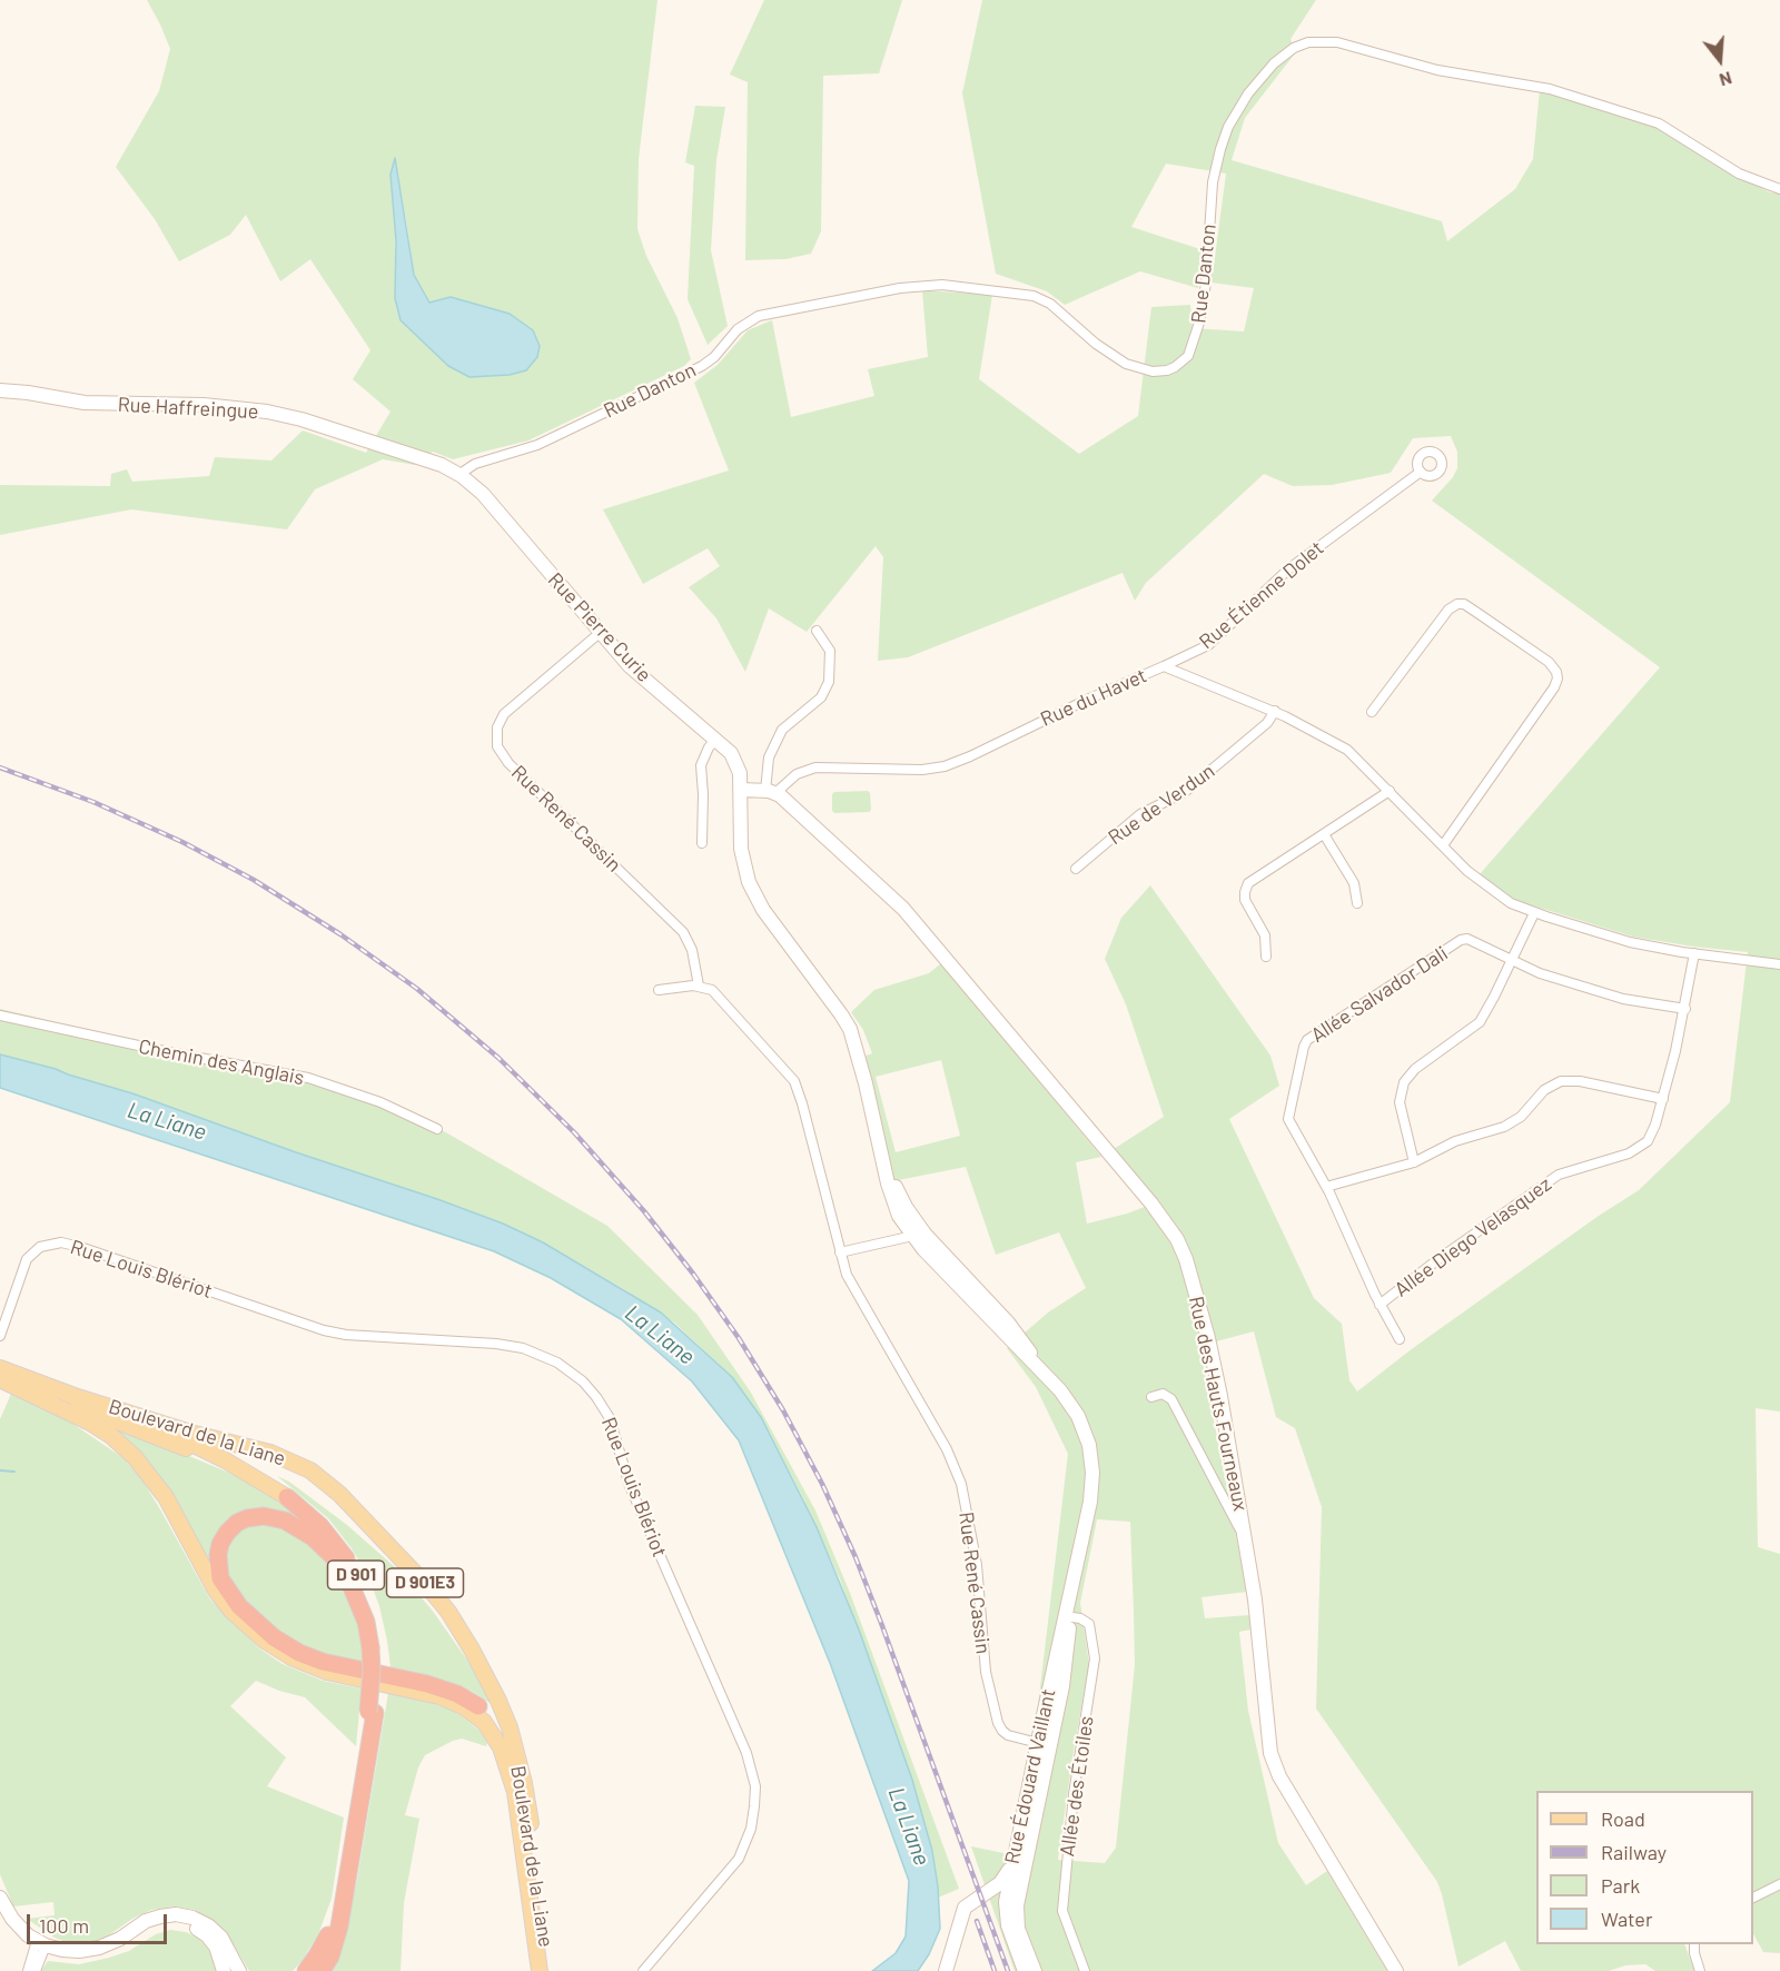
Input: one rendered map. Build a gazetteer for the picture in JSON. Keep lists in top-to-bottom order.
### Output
{
  "streets": {
    "highway": ["D 901", "D 901E3"],
    "main road": ["Boulevard de la Liane"],
    "street": [
      "Rue Danton",
      "Rue Haffreingue",
      "Rue Étienne Dolet",
      "Rue Pierre Curie",
      "Rue du Havet",
      "Rue de Verdun",
      "Rue René Cassin",
      "Allée Salvador Dali",
      "Chemin des Anglais",
      "Allée Diego Velasquez",
      "Rue Louis Blériot",
      "Rue des Hauts Fourneaux",
      "Rue Édouard Vaillant",
      "Allée des Étoiles"
    ]
  },
  "crossings": [
    ["Rue Danton", "Rue Pierre Curie"],
    ["Rue Haffreingue", "Rue Pierre Curie"],
    ["Rue Étienne Dolet", "Rue du Havet"],
    ["Rue Pierre Curie", "Rue René Cassin"],
    ["Rue Pierre Curie", "Rue Édouard Vaillant"],
    ["Rue du Havet", "Rue de Verdun"],
    ["Rue du Havet", "Allée Diego Velasquez"],
    ["Rue du Havet", "Rue des Hauts Fourneaux"],
    ["Rue René Cassin", "Rue Édouard Vaillant"],
    ["Allée Salvador Dali", "Allée Diego Velasquez"],
    ["Boulevard de la Liane", "D 901"],
    ["Boulevard de la Liane", "D 901E3"],
    ["D 901", "D 901E3"],
    ["Rue Édouard Vaillant", "Allée des Étoiles"]
  ],
  "water": ["La Liane"],
  "legend": [
    "Road",
    "Railway",
    "Park",
    "Water"
  ],
  "scale_bar": "100 m",
  "north": "bottom"
}
